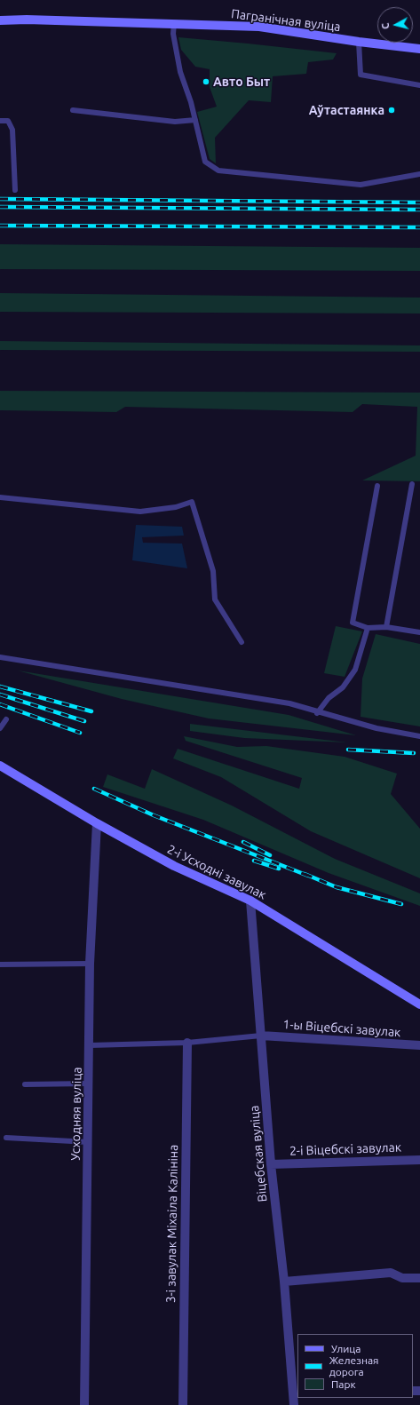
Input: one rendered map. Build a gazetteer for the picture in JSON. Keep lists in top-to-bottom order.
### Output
{
  "streets": {
    "street": [
      "Пагранічная вуліца",
      "2-і Усходні завулак",
      "1-ы Віцебскі завулак",
      "Усходняя вуліца",
      "2-і Віцебскі завулак",
      "Віцебская вуліца",
      "3-і завулак Міхаіла Калініна"
    ]
  },
  "crossings": [
    ["2-і Усходні завулак", "Усходняя вуліца"],
    ["2-і Усходні завулак", "Віцебская вуліца"],
    ["1-ы Віцебскі завулак", "Віцебская вуліца"],
    ["2-і Віцебскі завулак", "Віцебская вуліца"]
  ],
  "places": ["Авто Быт", "Аўтастаянка"],
  "legend": ["Улица", "Железная дорога", "Парк"],
  "north": "left"
}
